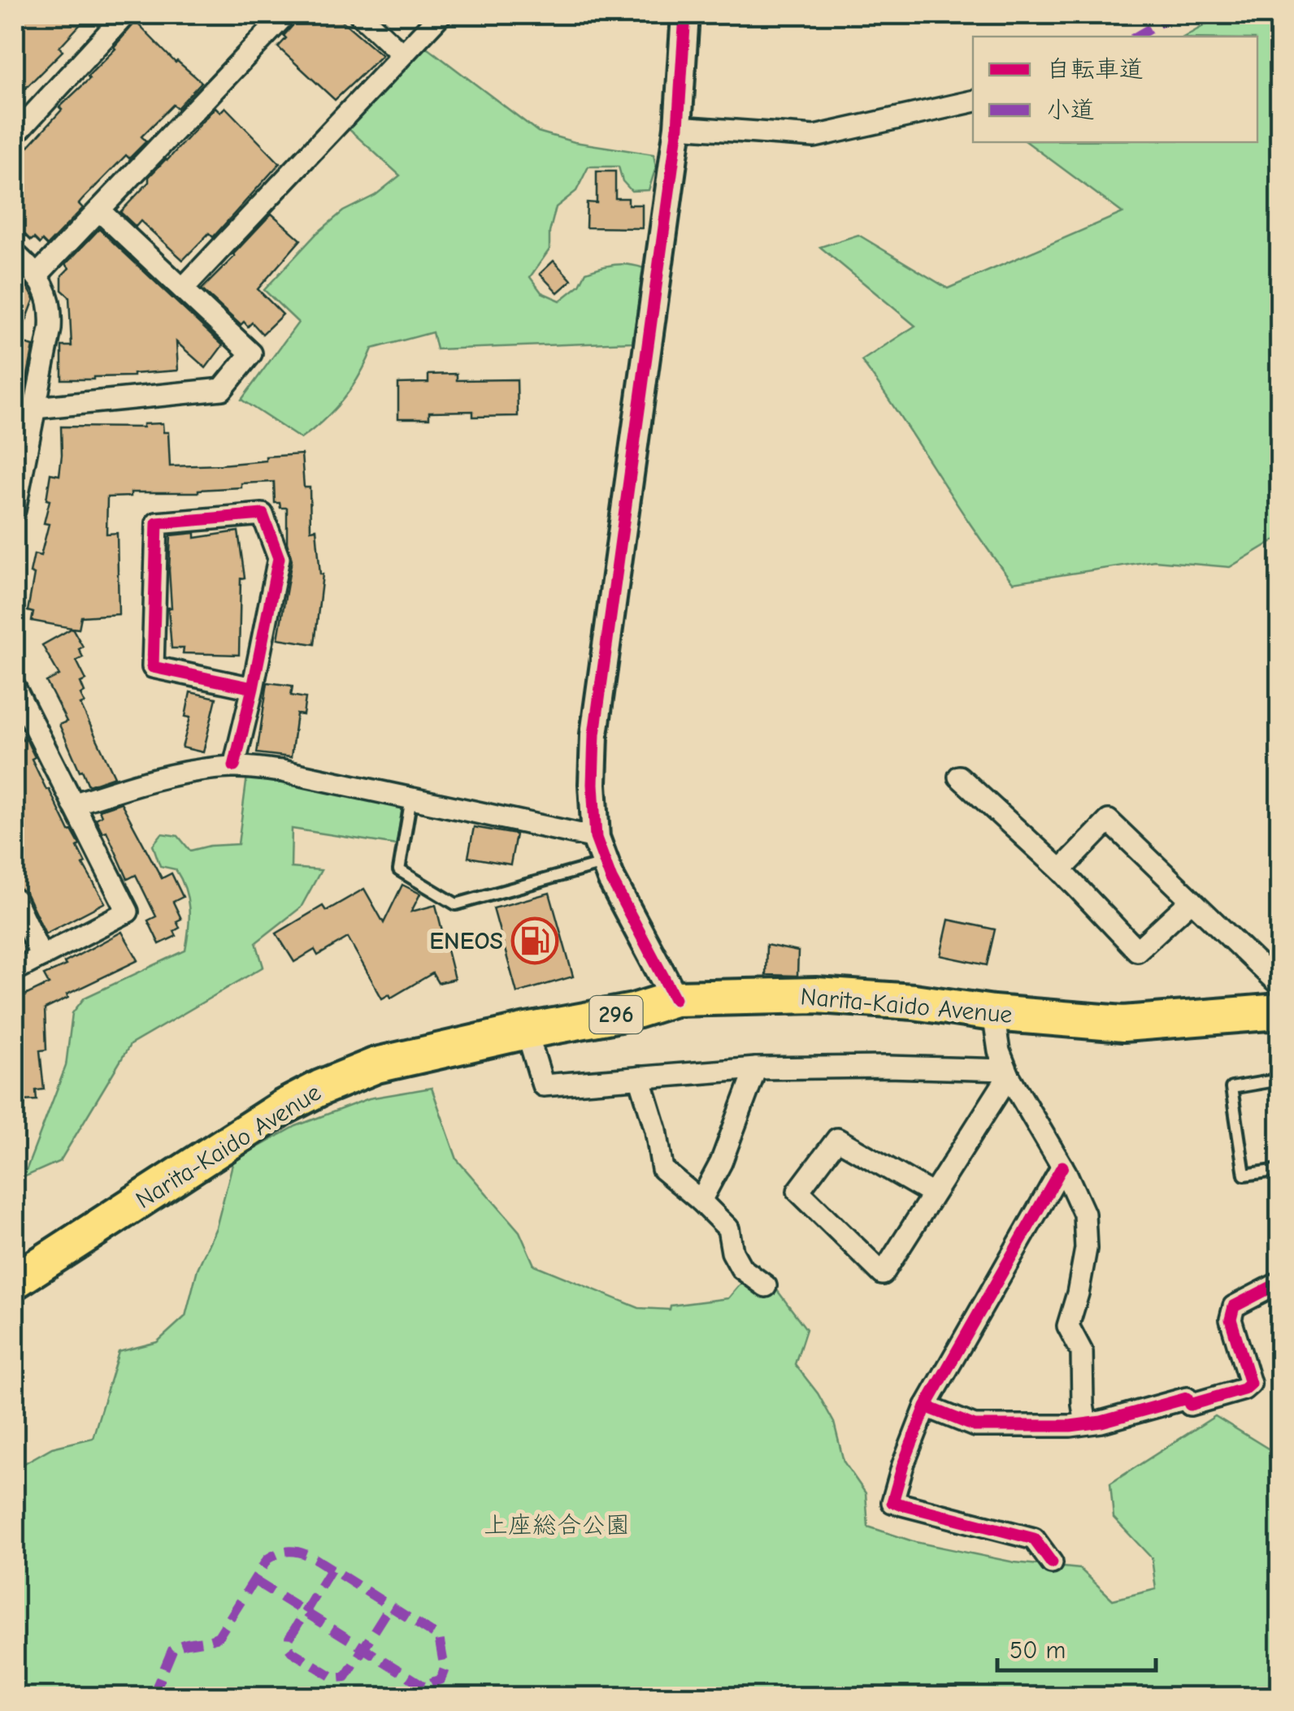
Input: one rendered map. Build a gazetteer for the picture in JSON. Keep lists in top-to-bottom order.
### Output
{
  "streets": {
    "highway": ["Narita-Kaido Avenue", "296"]
  },
  "parks": ["上座総合公園"],
  "places": {
    "fuel station": ["ENEOS"]
  },
  "legend": ["自転車道", "小道"],
  "scale_bar": "50 m"
}
